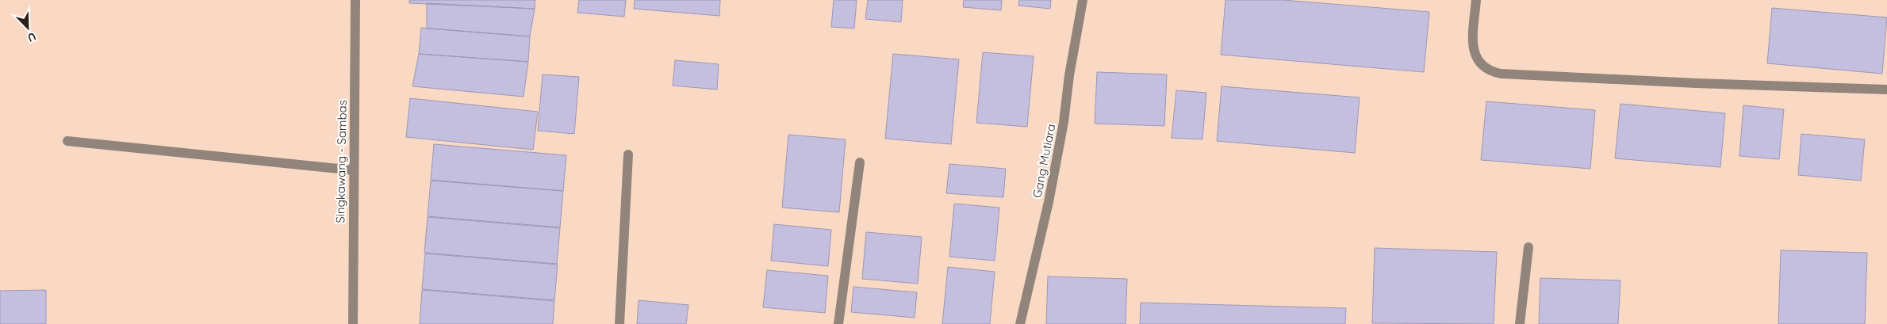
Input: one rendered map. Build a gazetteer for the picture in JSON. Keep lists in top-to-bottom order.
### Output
{
  "streets": {
    "street": ["Gang Mutiara", "Singkawang - Sambas"]
  },
  "north": "bottom right"
}
